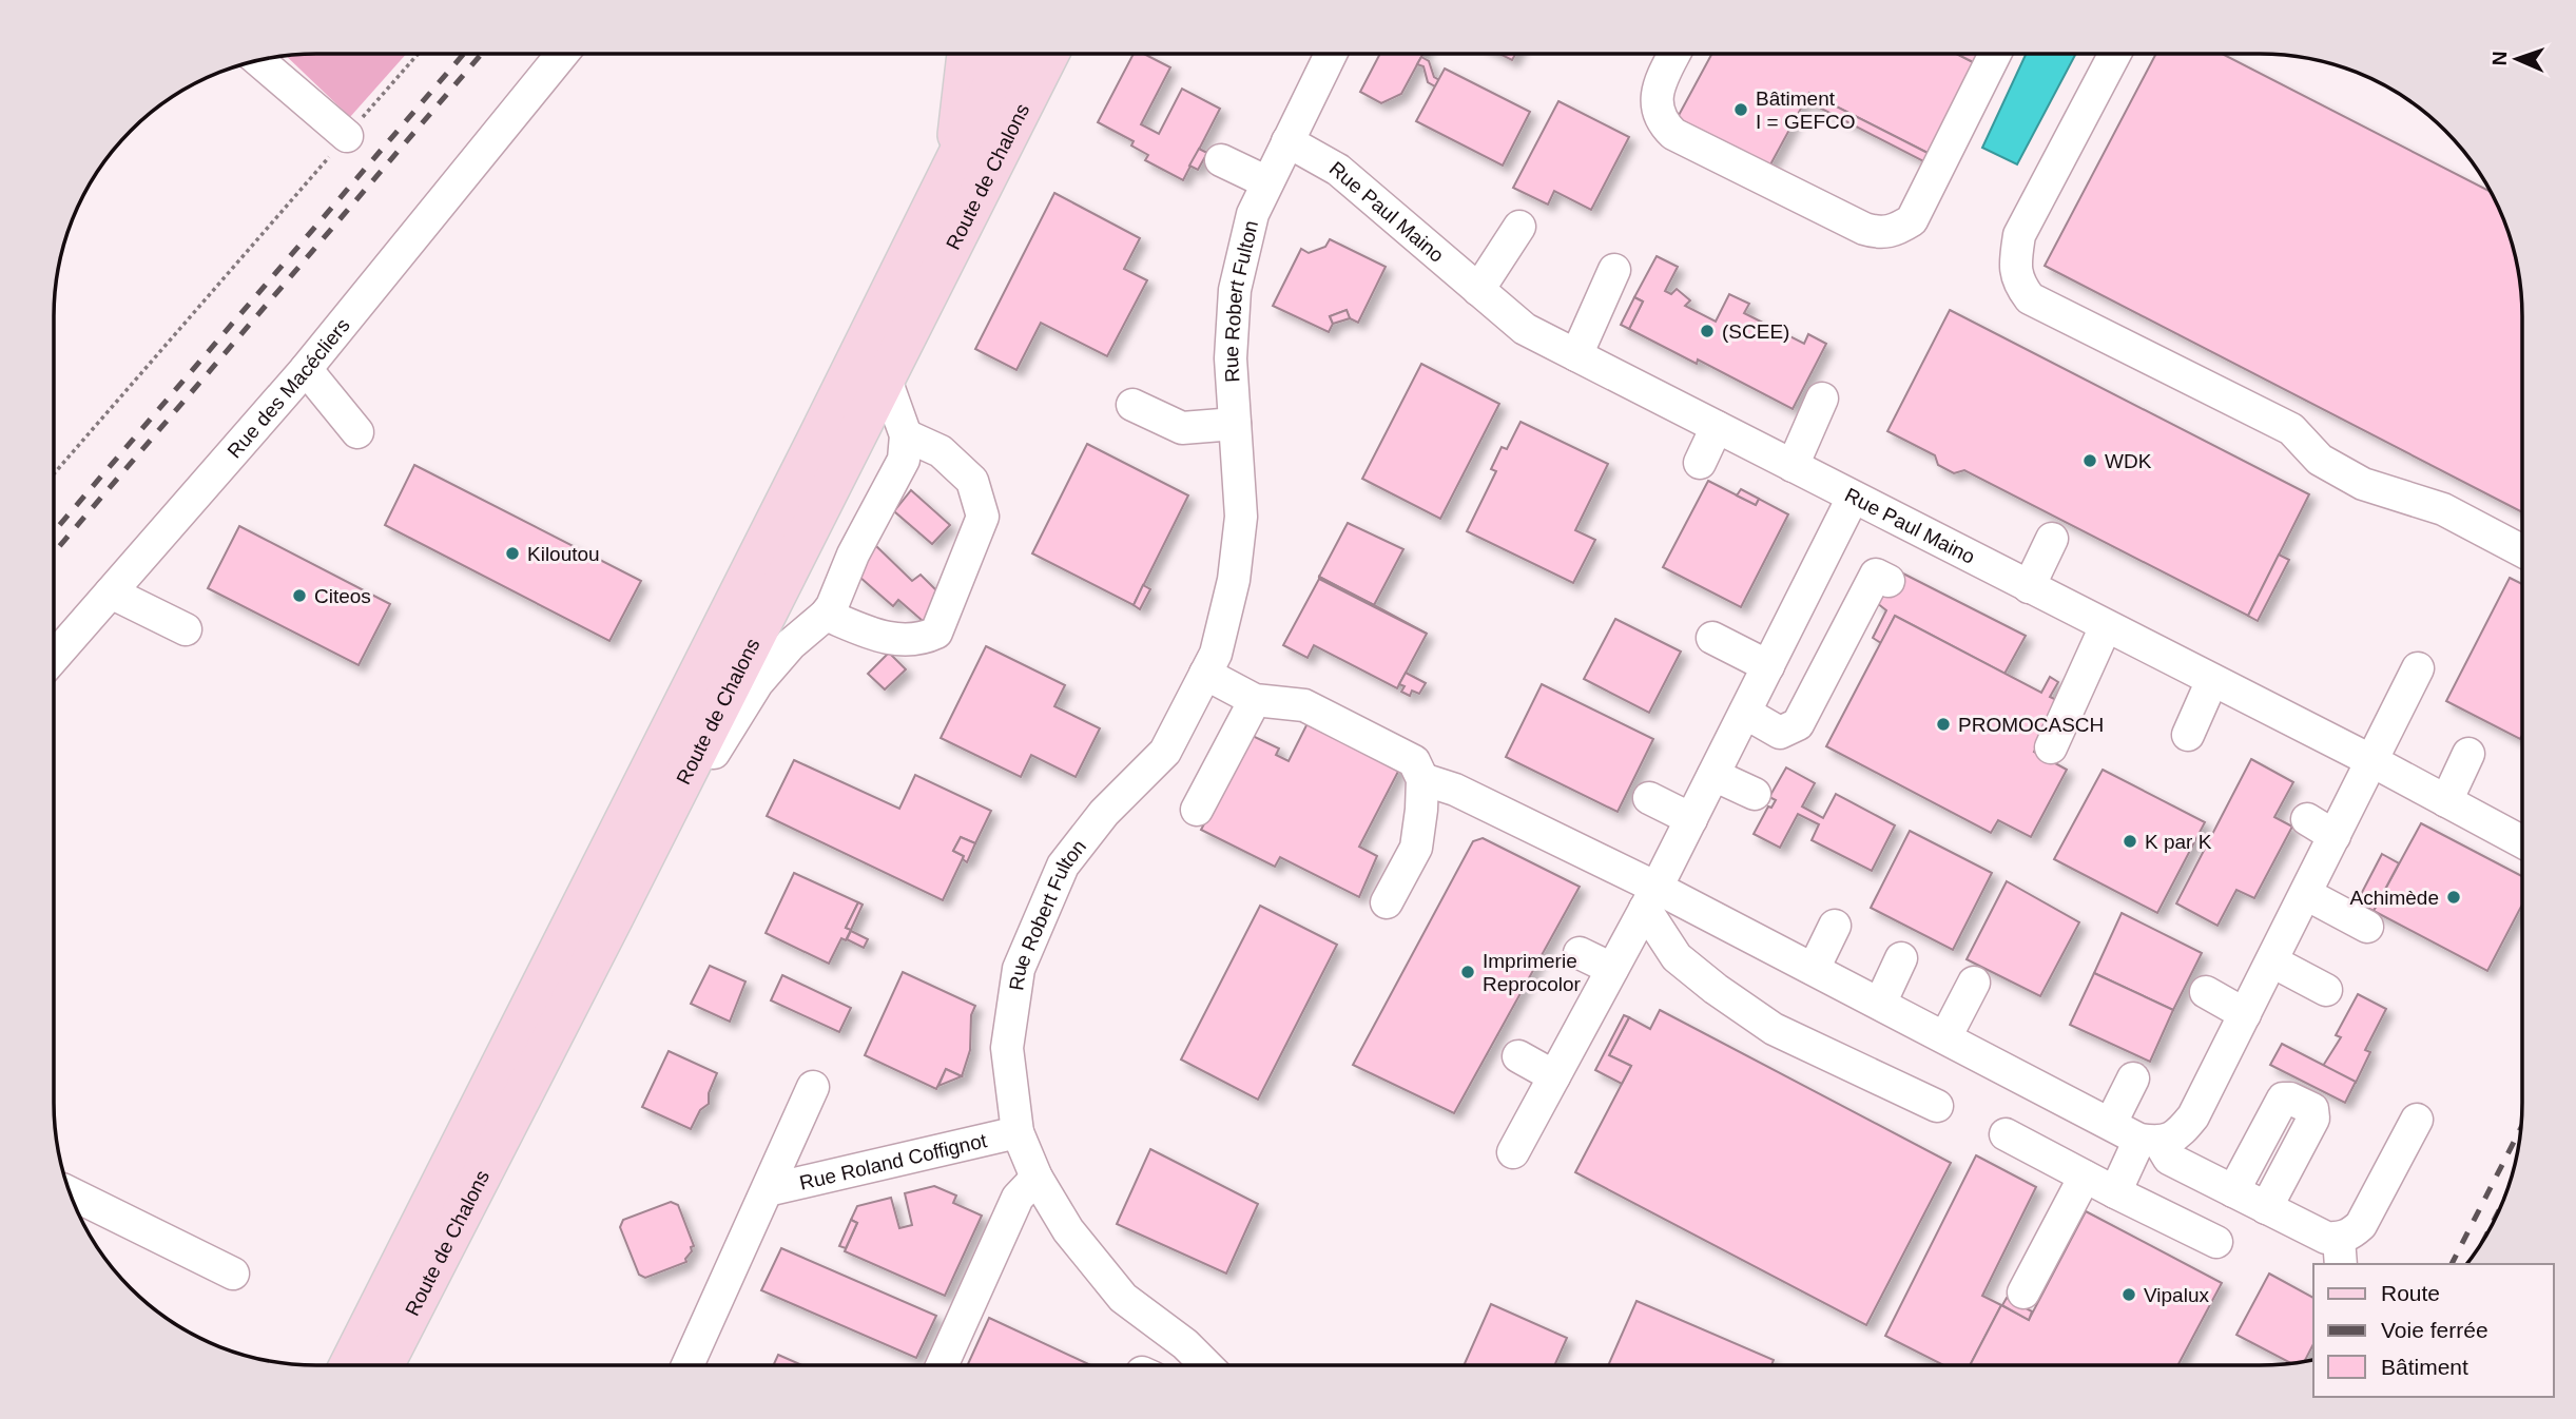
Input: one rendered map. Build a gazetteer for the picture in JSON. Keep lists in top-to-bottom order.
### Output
{
  "streets": {
    "main road": ["Route de Chalons"],
    "street": [
      "Rue Paul Maino",
      "Rue Robert Fulton",
      "Rue des Macécliers",
      "Rue Roland Coffignot"
    ]
  },
  "crossings": [
    ["Rue Paul Maino", "Rue Robert Fulton"],
    ["Rue Robert Fulton", "Rue Roland Coffignot"]
  ],
  "places": [
    "Bâtiment I = GEFCO",
    "(SCEE)",
    "WDK",
    "Kiloutou",
    "Citeos",
    "PROMOCASCH",
    "K par K",
    "Achimède",
    "Imprimerie Reprocolor",
    "Vipalux"
  ],
  "legend": ["Route", "Voie ferrée", "Bâtiment"],
  "north": "left"
}
